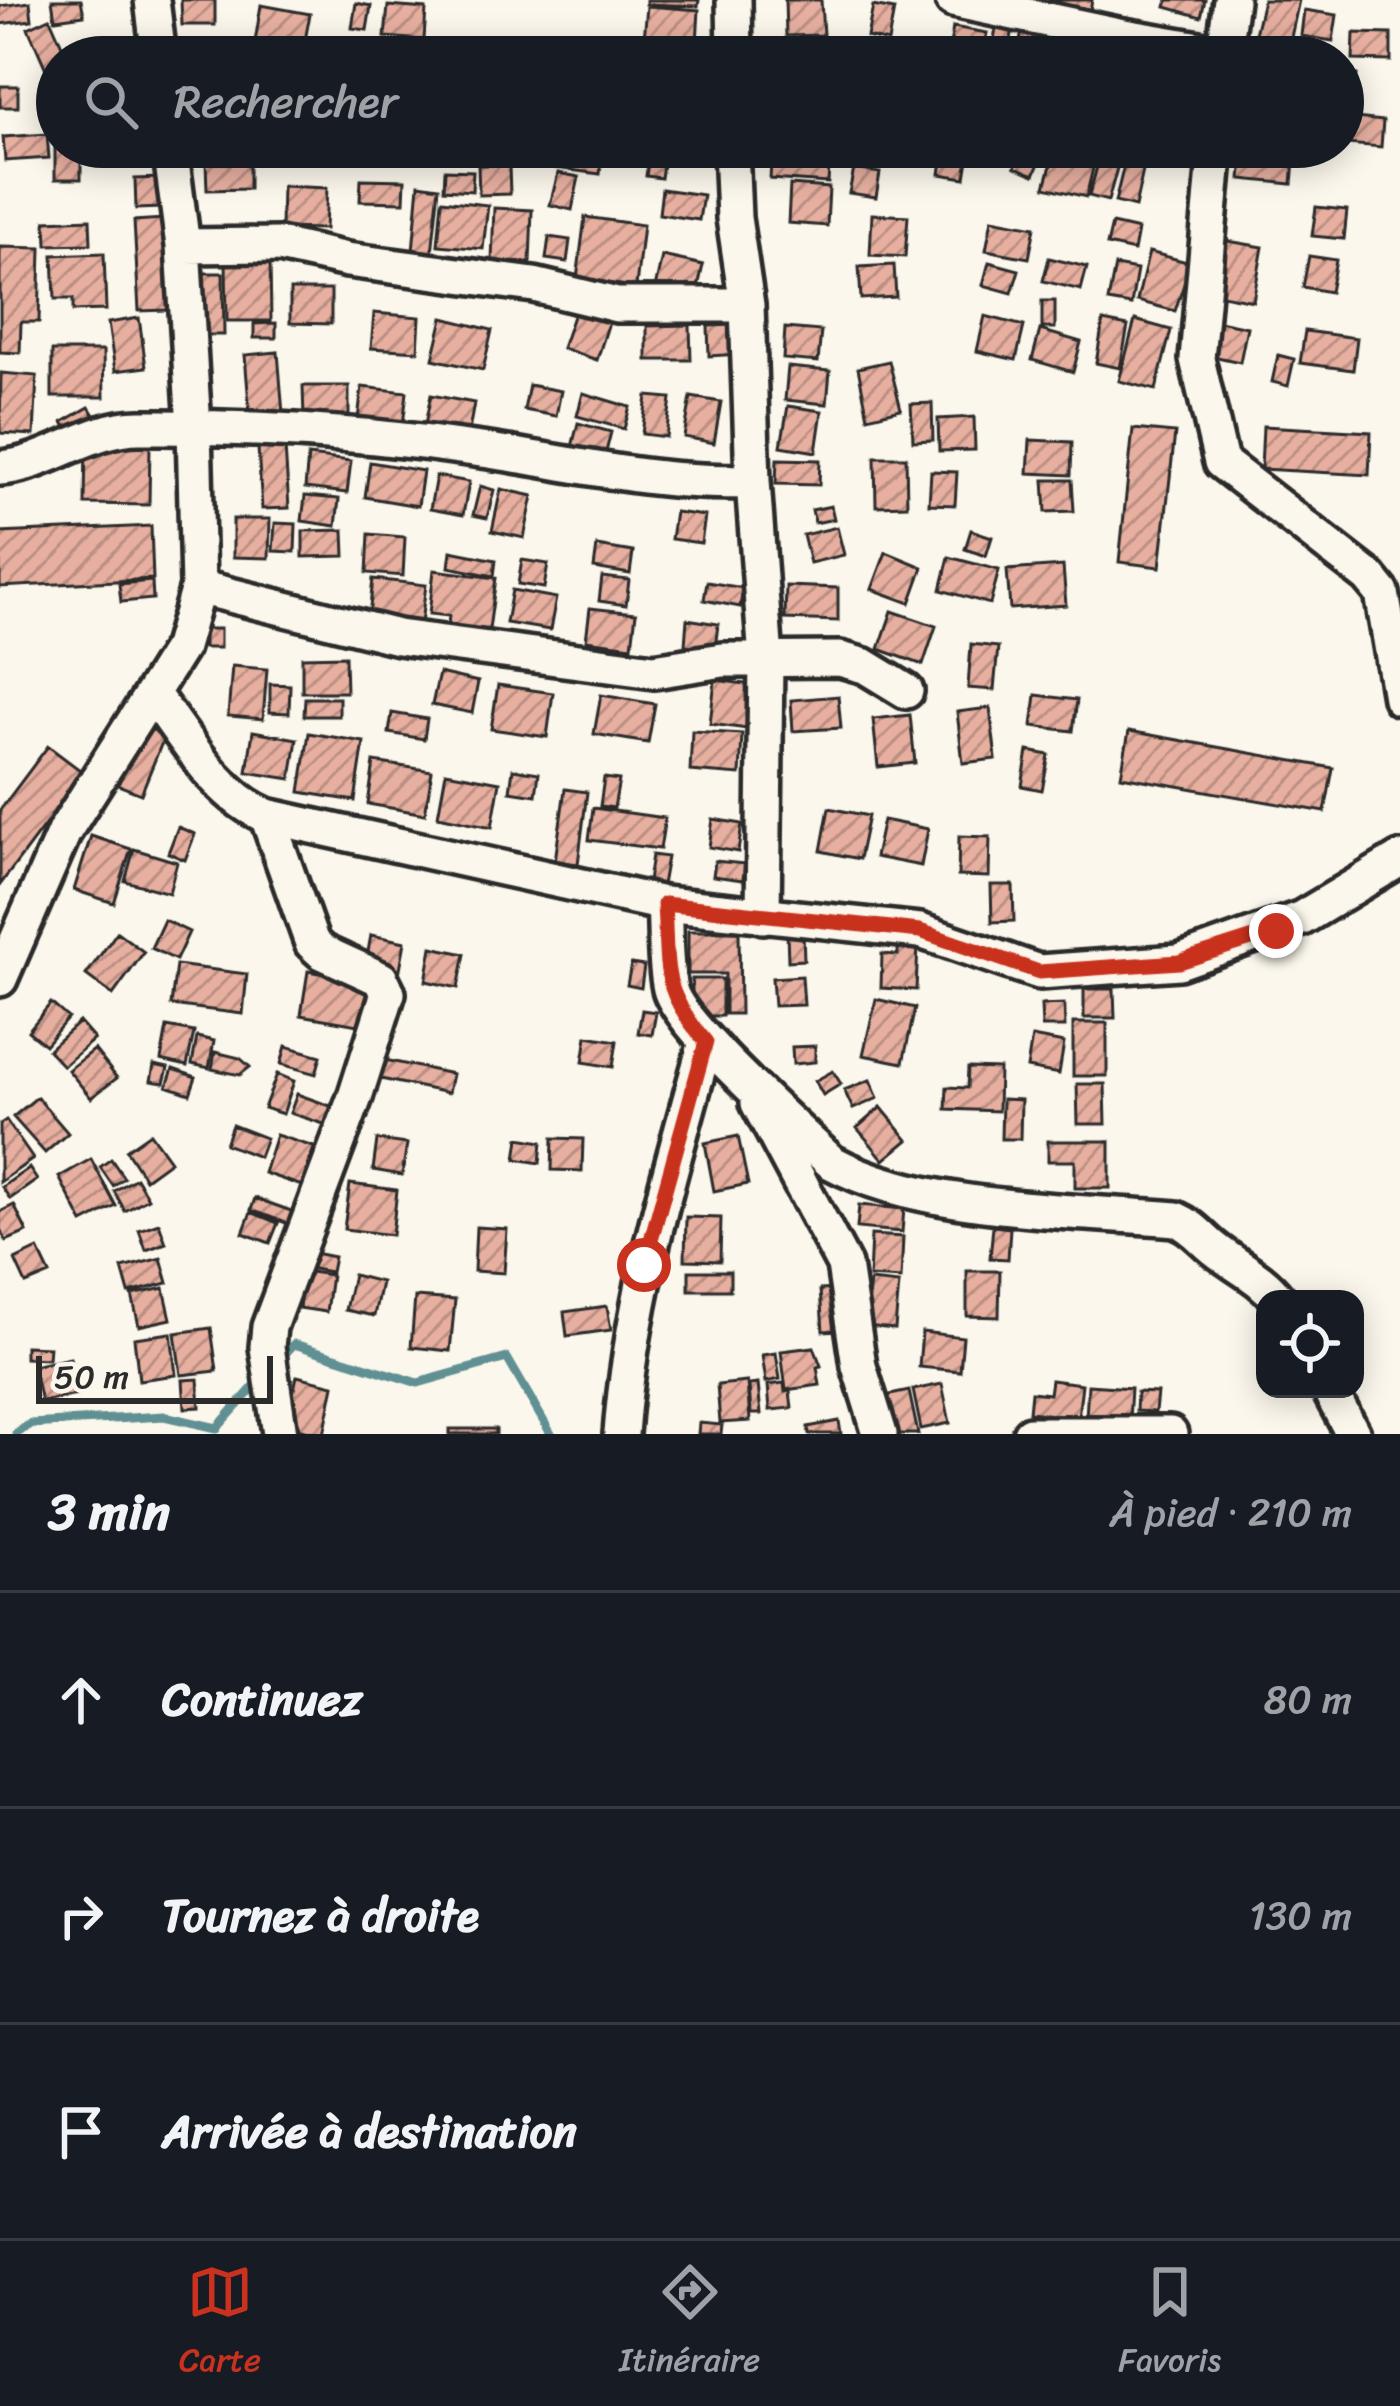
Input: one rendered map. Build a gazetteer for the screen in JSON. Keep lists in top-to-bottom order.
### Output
{
  "scale_bar": "50 m",
  "page": {
    "search": "Rechercher",
    "scale": "50 m",
    "heading": ["3 min", "À pied · 210 m"],
    "list": [
      ["Continuez", "80 m"],
      ["Tournez à droite", "130 m"],
      "Arrivée à destination"
    ],
    "nav": ["Carte", "Itinéraire", "Favoris"]
  }
}
